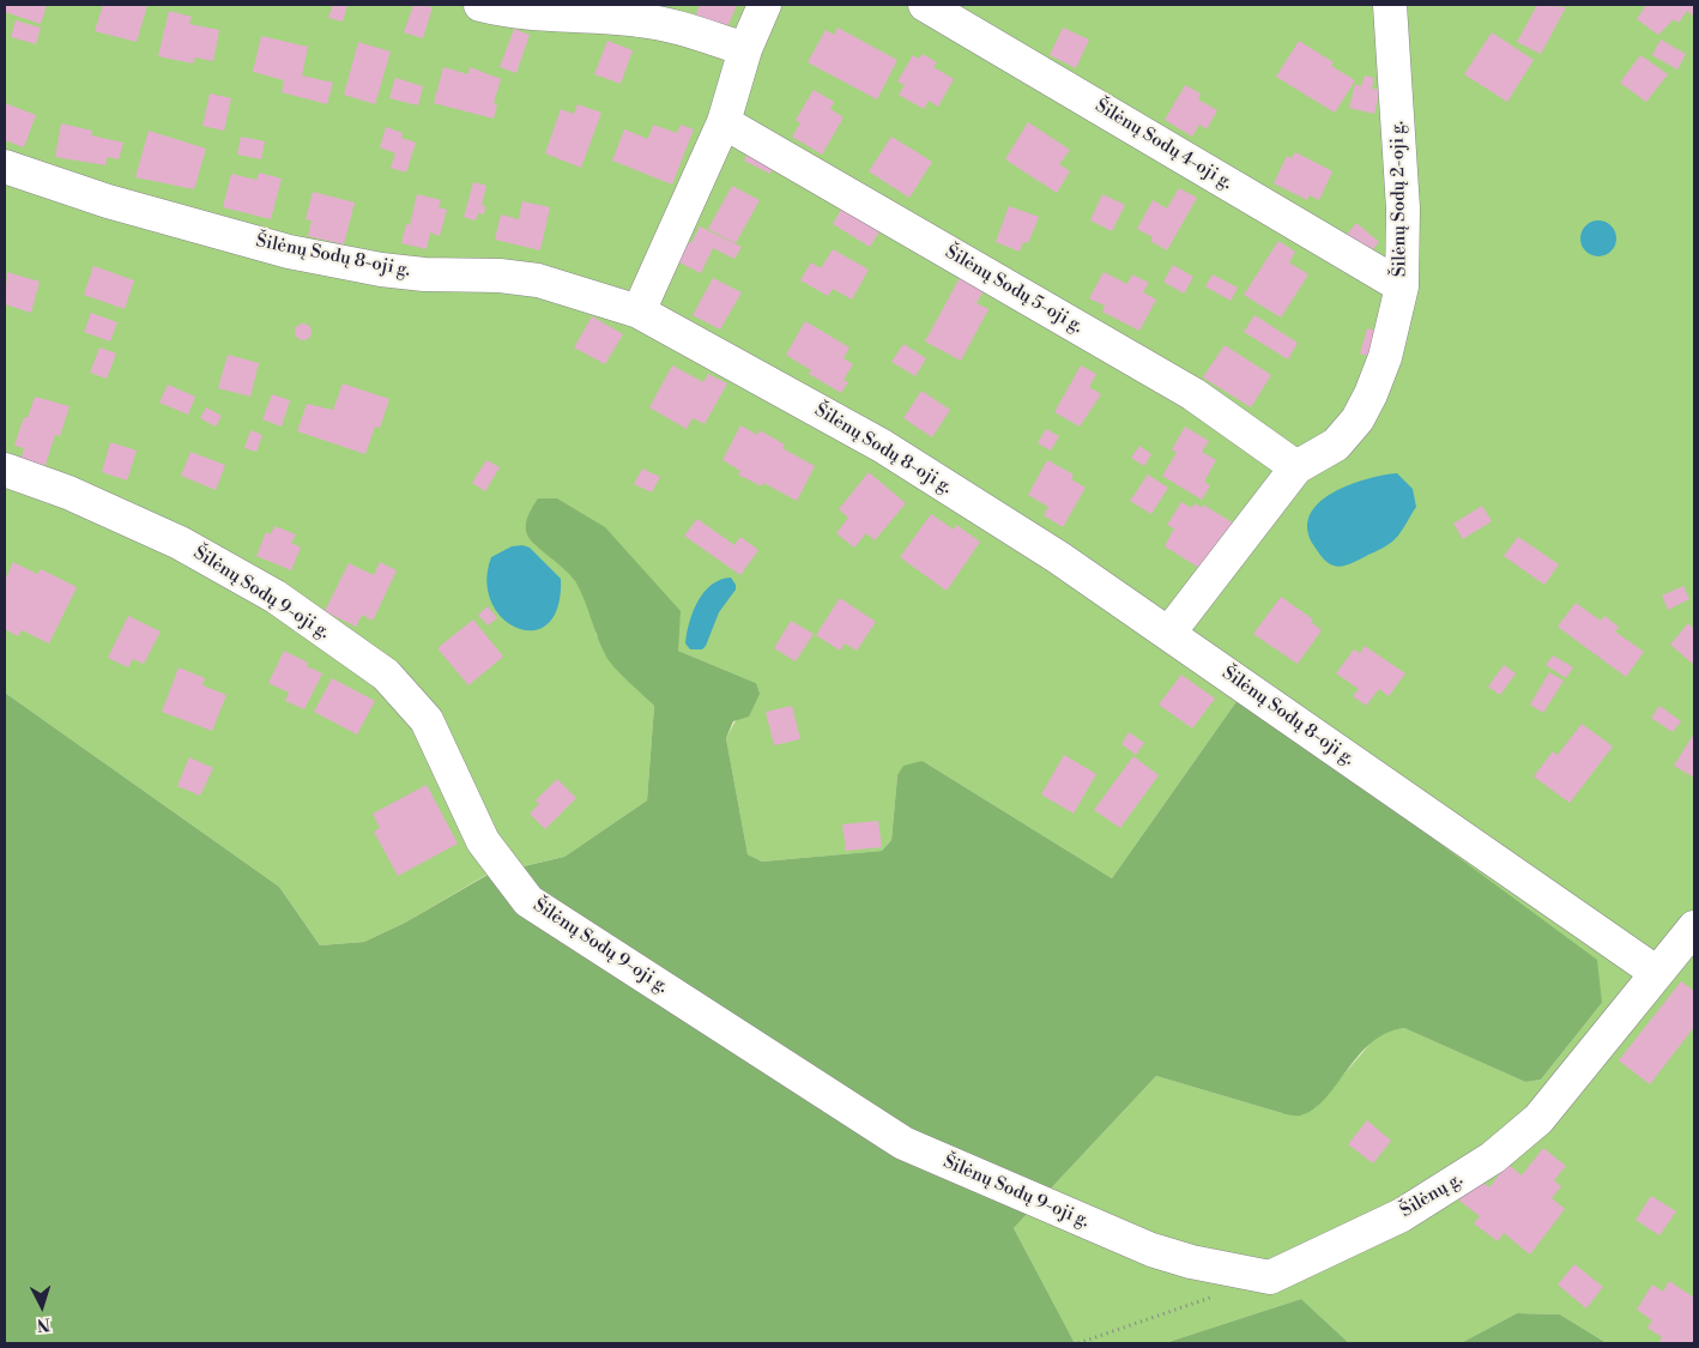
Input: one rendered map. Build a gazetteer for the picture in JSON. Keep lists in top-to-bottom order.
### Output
{
  "streets": {
    "street": [
      "Šilėnų Sodų 4-oji g.",
      "Šilėnų Sodų 2-oji g.",
      "Šilėnų Sodų 8-oji g.",
      "Šilėnų Sodų 5-oji g.",
      "Šilėnų Sodų 9-oji g.",
      "Šilėnų g."
    ]
  },
  "crossings": [
    ["Šilėnų Sodų 4-oji g.", "Šilėnų Sodų 2-oji g."],
    ["Šilėnų Sodų 2-oji g.", "Šilėnų Sodų 8-oji g."],
    ["Šilėnų Sodų 2-oji g.", "Šilėnų Sodų 5-oji g."],
    ["Šilėnų Sodų 8-oji g.", "Šilėnų g."],
    ["Šilėnų Sodų 9-oji g.", "Šilėnų g."]
  ],
  "north": "bottom"
}
